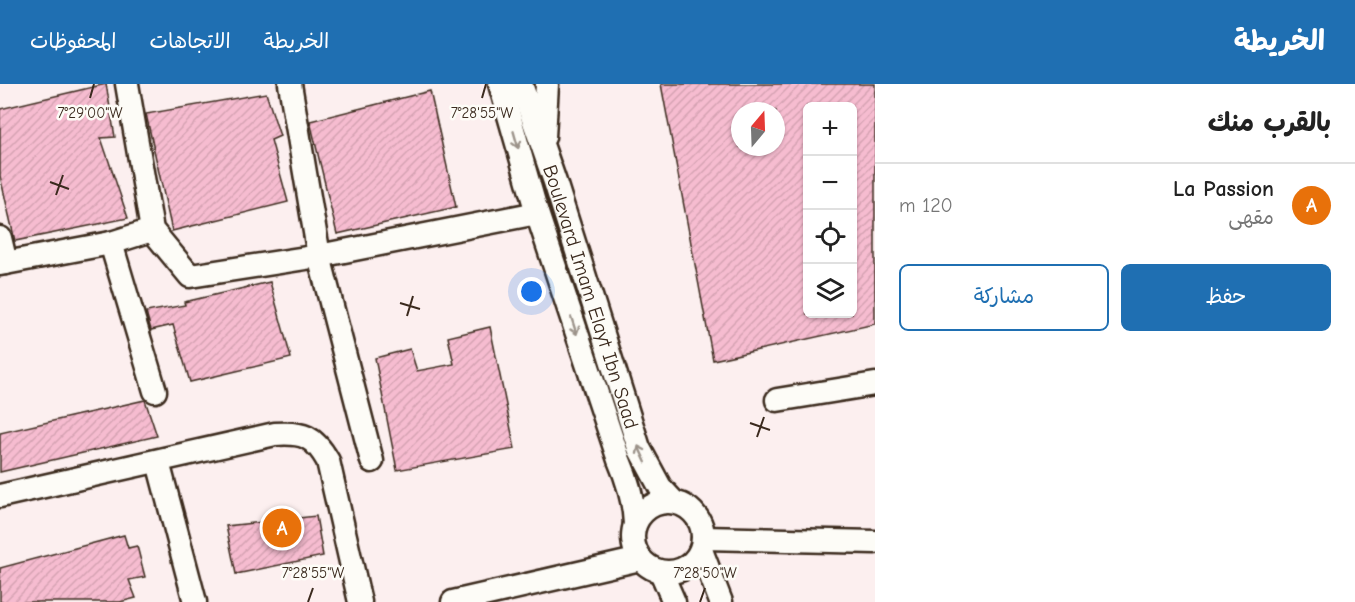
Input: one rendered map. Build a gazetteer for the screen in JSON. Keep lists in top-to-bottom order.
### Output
{
  "streets": {
    "street": ["Boulevard Imam Elayt Ibn Saad"]
  },
  "north": "top",
  "page": {
    "header": "الخريطة",
    "nav": ["الخريطة", "الاتجاهات", "المحفوظات"],
    "heading": "بالقرب منك",
    "map_buttons": ["+", "−"],
    "list": [
      {
        "mark": "A",
        "name": "La Passion",
        "note": "مقهى",
        "value": "120 m"
      }
    ],
    "buttons": ["حفظ", "مشاركة"],
    "pins": "A"
  },
  "coordinates": ["7°28'55\"W", "7°29'00\"W", "7°28'50\"W"]
}
